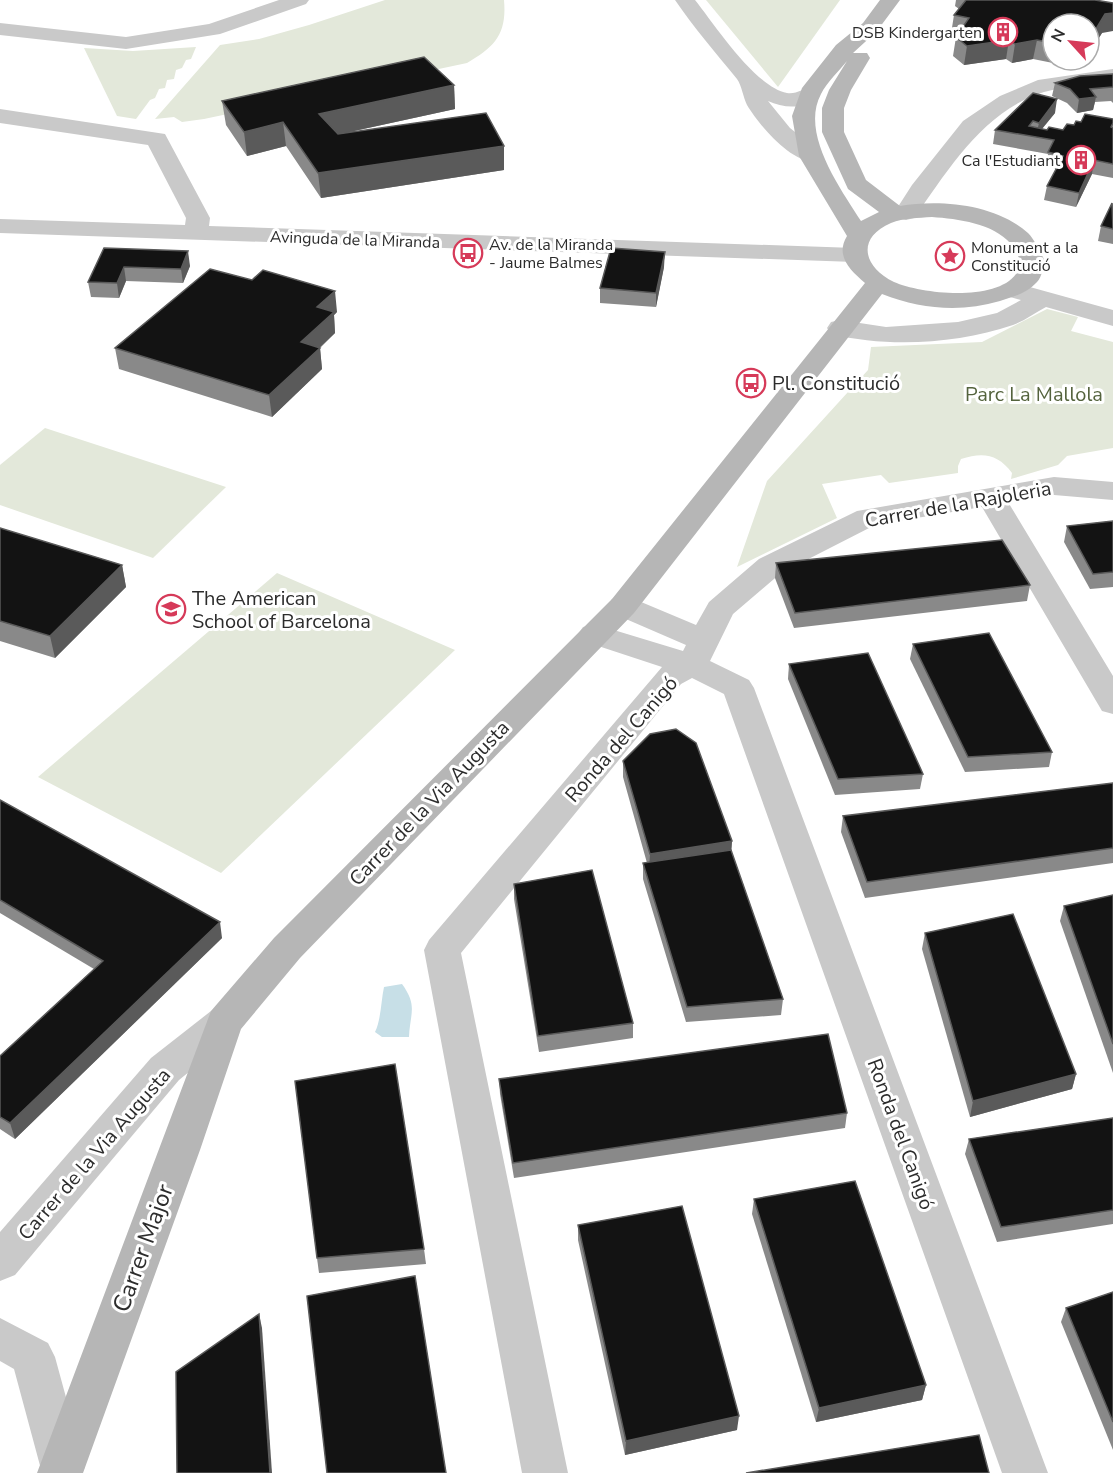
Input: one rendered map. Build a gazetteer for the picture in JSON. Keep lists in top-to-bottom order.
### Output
{
  "streets": {
    "street": [
      "Avinguda de la Miranda",
      "Carrer de la Rajoleria",
      "Ronda del Canigó",
      "Carrer de la Via Augusta",
      "Carrer Major"
    ]
  },
  "crossings": [
    ["Carrer de la Rajoleria", "Ronda del Canigó"],
    ["Carrer de la Via Augusta", "Carrer Major"]
  ],
  "parks": ["Parc La Mallola"],
  "places": {
    "building": ["DSB Kindergarten", "Ca l'Estudiant"],
    "bus stop": ["Av. de la Miranda - Jaume Balmes", "Pl. Constitució"],
    "place": ["Monument a la Constitució"],
    "school or university": ["The American School of Barcelona"]
  },
  "north": "top left"
}
